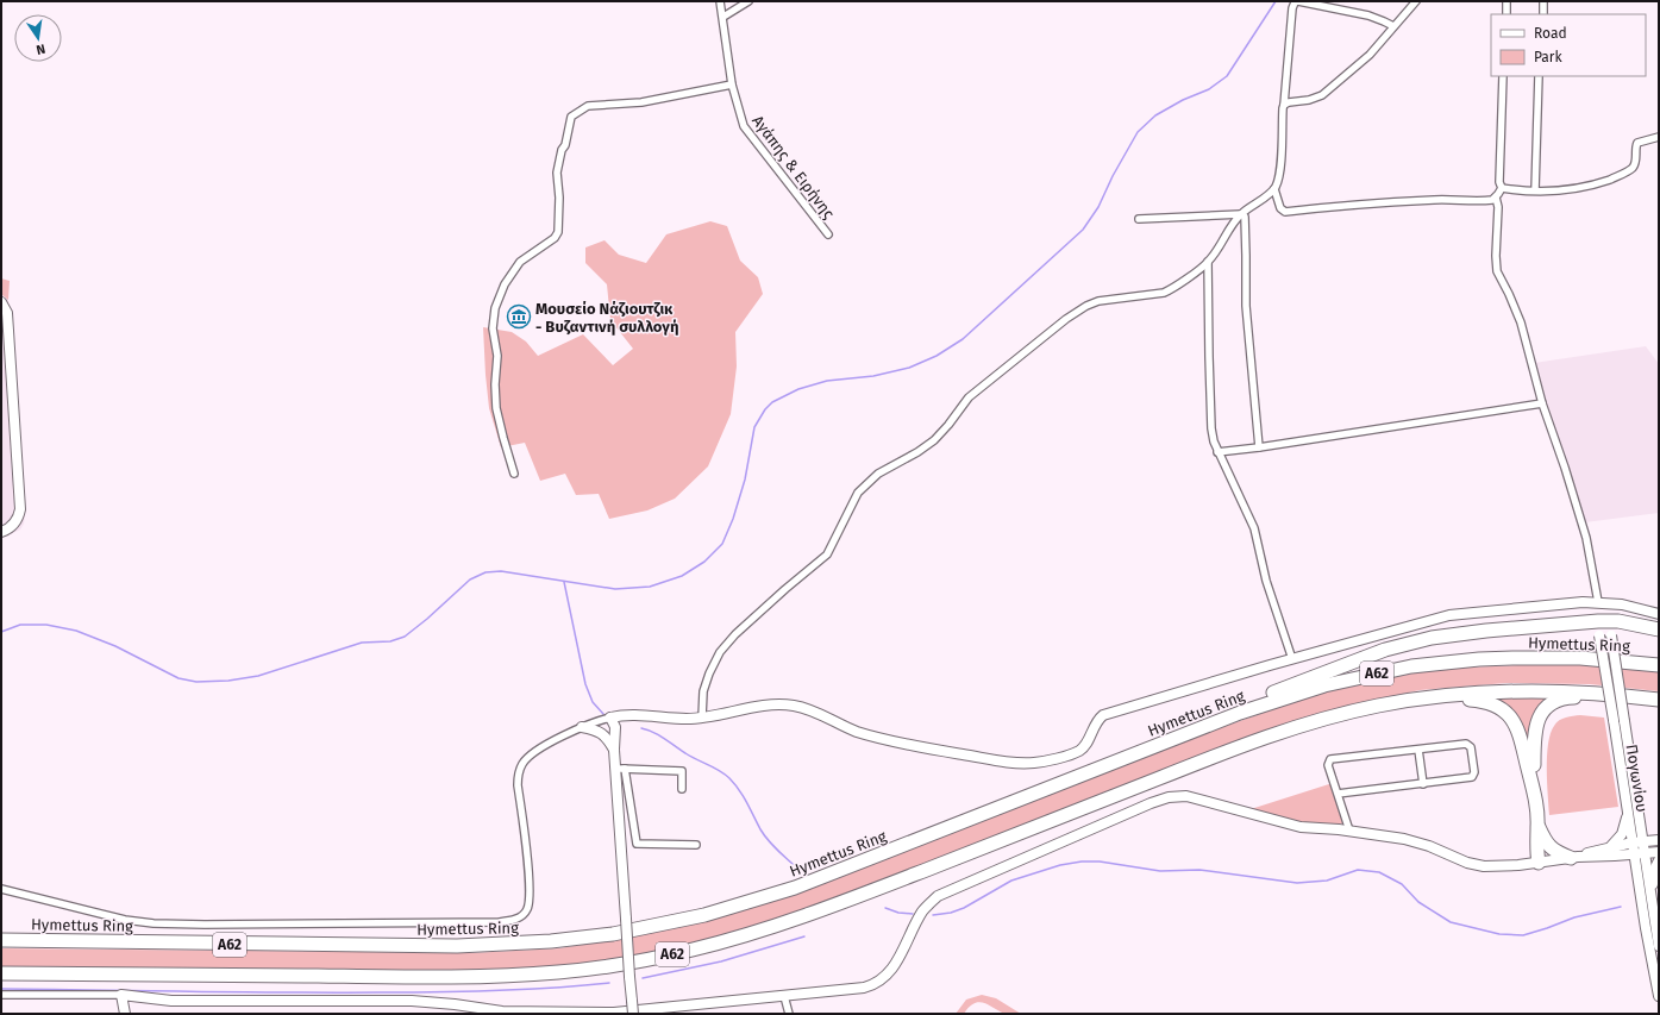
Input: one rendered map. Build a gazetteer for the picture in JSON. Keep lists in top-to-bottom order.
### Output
{
  "streets": {
    "highway": ["Hymettus Ring", "Α62"],
    "street": ["Αγάπης & Ειρήνης", "Πογωνίου"]
  },
  "places": {
    "museum": ["Μουσείο Νάζιουτζικ - Βυζαντινή συλλογή"]
  },
  "legend": ["Road", "Park"],
  "north": "bottom"
}
